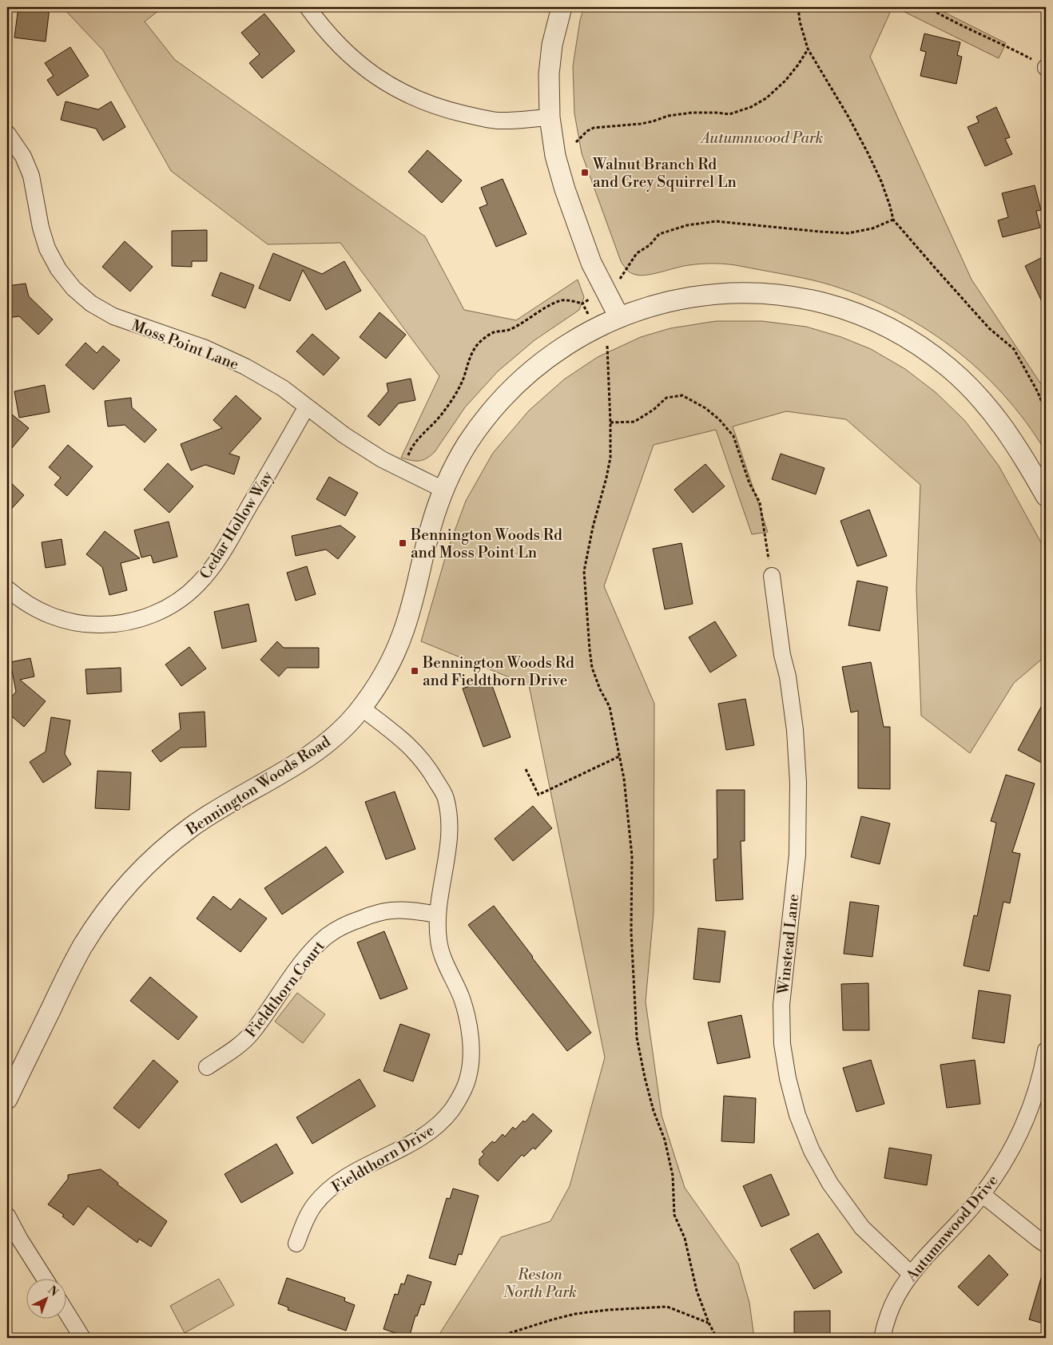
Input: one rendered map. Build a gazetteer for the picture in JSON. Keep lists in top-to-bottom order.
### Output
{
  "streets": {
    "street": [
      "Moss Point Lane",
      "Cedar Hollow Way",
      "Bennington Woods Road",
      "Winstead Lane",
      "Fieldthorn Court",
      "Fieldthorn Drive",
      "Autumnwood Drive"
    ]
  },
  "crossings": [
    ["Moss Point Lane", "Cedar Hollow Way"],
    ["Moss Point Lane", "Bennington Woods Road"],
    ["Bennington Woods Road", "Fieldthorn Drive"],
    ["Winstead Lane", "Autumnwood Drive"],
    ["Fieldthorn Court", "Fieldthorn Drive"]
  ],
  "parks": ["Autumnwood Park", "Reston North Park"],
  "places": {
    "transit": ["Walnut Branch Rd and Grey Squirrel Ln", "Bennington Woods Rd and Moss Point Ln", "Bennington Woods Rd and Fieldthorn Drive"]
  },
  "north": "top right"
}
